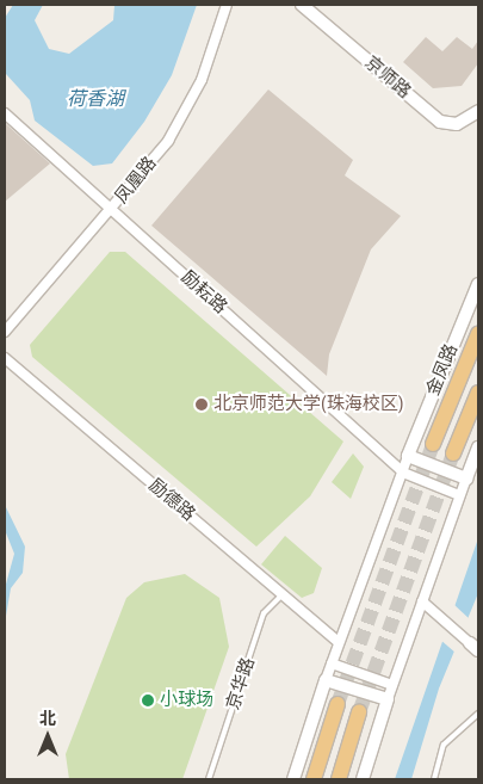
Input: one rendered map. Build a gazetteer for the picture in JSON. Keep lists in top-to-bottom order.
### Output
{
  "streets": {
    "highway": ["金凤路"],
    "street": [
      "京师路",
      "凤凰路",
      "励耘路",
      "励德路"
    ],
    "lane": ["京华路"]
  },
  "crossings": [
    ["凤凰路", "励耘路"],
    ["励德路", "京华路"]
  ],
  "water": ["荷香湖"],
  "places": ["北京师范大学(珠海校区)", "小球场"],
  "north": "top"
}
